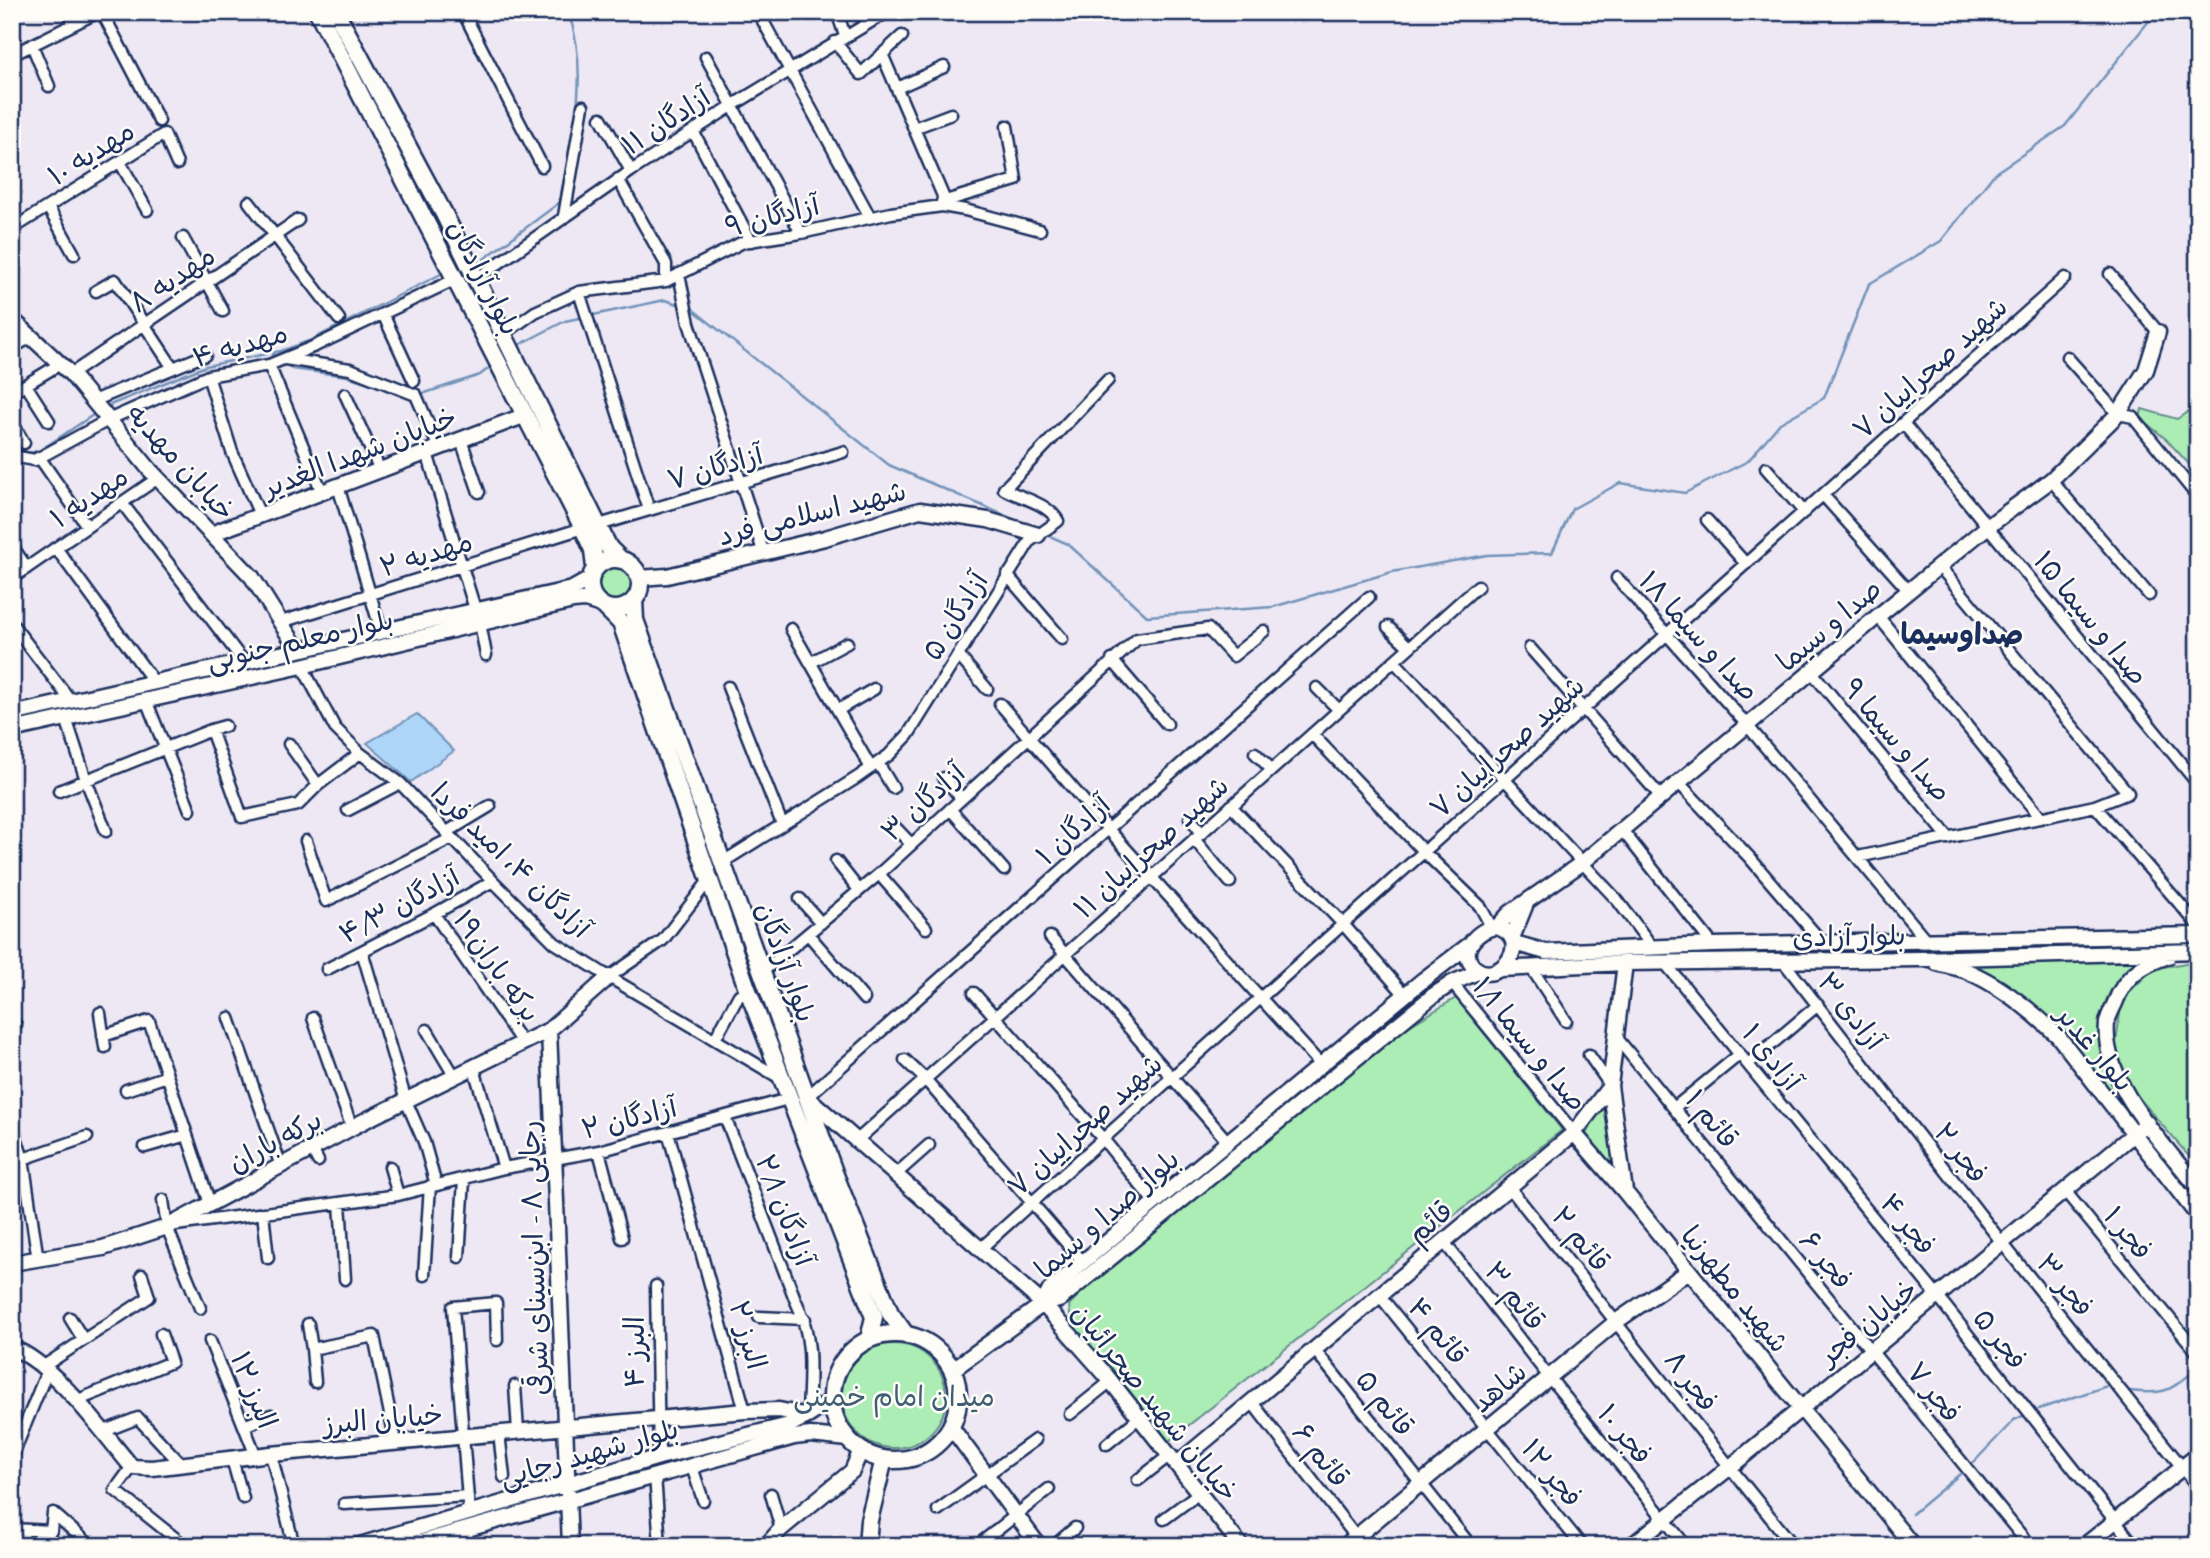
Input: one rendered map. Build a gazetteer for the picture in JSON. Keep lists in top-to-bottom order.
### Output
{
  "streets": {
    "main road": ["بلوار آزادگان"],
    "street": [
      "آزادگان ۱۱",
      "مهدیه ۱۰",
      "آزادگان ۹",
      "مهدیه ۸",
      "مهدیه ۴",
      "شهید صحراییان ۷",
      "خیابان شهدا الغدیر",
      "خیابان مهدیه",
      "آزادگان ۷",
      "مهدیه ۱",
      "شهید اسلامی فرد",
      "مهدیه ۲",
      "آزادگان ۵",
      "صدا و سیما ۱۵",
      "صدا و سیما",
      "صدا و سیما ۱۸",
      "بلوار معلم جنوبی",
      "صدا و سیما ۹",
      "آزادگان ۳",
      "آزادگان ۱",
      "شهید صحراییان ۱۱",
      "آزادگان ۴، امید فردا",
      "آزادگان ۴/۳",
      "بلوار آزادی",
      "برکه باران۱۹",
      "آزادی ۳",
      "صدا و سیما ۱/۱",
      "بلوار غدیر",
      "آزادی ۱",
      "آزادگان ۲",
      "قائم ۱",
      "برکه باران",
      "فجر ۲",
      "آزادگان ۲/۱",
      "بلوار صدا و سیما",
      "قائم",
      "فجر ۴",
      "فجر ۱",
      "قائم ۲",
      "رجایی ۸ - ابن‌سینای شرقی",
      "فجر ۶",
      "فجر ۳",
      "شهید مطهرنیا",
      "قائم ۳",
      "خیابان فجر",
      "قائم ۴",
      "البرز ۲",
      "فجر ۵",
      "البرز ۴",
      "فجر ۸",
      "شاهد",
      "البرز ۱۲",
      "فجر ۷",
      "خیابان شهید صحرائیان",
      "قائم ۵",
      "خیابان البرز",
      "فجر ۱۰",
      "بلوار شهید رجایی",
      "قائم ۶",
      "فجر ۱۲"
    ]
  },
  "crossings": [
    ["آزادگان ۱۱", "بلوار آزادگان"],
    ["آزادگان ۹", "بلوار آزادگان"],
    ["بلوار آزادگان", "مهدیه ۴"],
    ["بلوار آزادگان", "خیابان شهدا الغدیر"],
    ["بلوار آزادگان", "آزادگان ۷"],
    ["بلوار آزادگان", "شهید اسلامی فرد"],
    ["بلوار آزادگان", "مهدیه ۲"],
    ["بلوار آزادگان", "آزادگان ۵"],
    ["بلوار آزادگان", "بلوار معلم جنوبی"],
    ["بلوار آزادگان", "آزادگان ۳"],
    ["بلوار آزادگان", "آزادگان ۱"],
    ["بلوار آزادگان", "آزادگان ۴، امید فردا"],
    ["بلوار آزادگان", "آزادگان ۲"],
    ["بلوار آزادگان", "خیابان شهید صحرائیان"],
    ["بلوار آزادگان", "بلوار شهید رجایی"],
    ["مهدیه ۸", "خیابان مهدیه"],
    ["مهدیه ۴", "خیابان مهدیه"],
    ["شهید صحراییان ۷", "صدا و سیما ۱۵"],
    ["شهید صحراییان ۷", "صدا و سیما ۱۸"],
    ["شهید صحراییان ۷", "خیابان شهید صحرائیان"],
    ["خیابان شهدا الغدیر", "خیابان مهدیه"],
    ["خیابان مهدیه", "مهدیه ۱"],
    ["خیابان مهدیه", "مهدیه ۲"],
    ["خیابان مهدیه", "بلوار معلم جنوبی"],
    ["آزادگان ۷", "مهدیه ۲"],
    ["شهید اسلامی فرد", "آزادگان ۵"],
    ["شهید اسلامی فرد", "بلوار معلم جنوبی"],
    ["صدا و سیما ۱۵", "صدا و سیما"],
    ["صدا و سیما", "صدا و سیما ۱۸"],
    ["صدا و سیما", "صدا و سیما ۹"],
    ["صدا و سیما", "بلوار آزادی"],
    ["صدا و سیما", "بلوار صدا و سیما"],
    ["صدا و سیما ۱۸", "بلوار آزادی"],
    ["بلوار معلم جنوبی", "آزادگان ۴، امید فردا"],
    ["آزادگان ۱", "خیابان شهید صحرائیان"],
    ["شهید صحراییان ۱۱", "خیابان شهید صحرائیان"],
    ["آزادگان ۴، امید فردا", "آزادگان ۴/۳"],
    ["آزادگان ۴، امید فردا", "برکه باران"],
    ["آزادگان ۴/۳", "برکه باران۱۹"],
    ["بلوار آزادی", "آزادی ۳"],
    ["بلوار آزادی", "بلوار غدیر"],
    ["بلوار آزادی", "آزادی ۱"],
    ["بلوار آزادی", "بلوار صدا و سیما"],
    ["برکه باران۱۹", "برکه باران"],
    ["آزادی ۳", "فجر ۲"],
    ["صدا و سیما ۱/۱", "بلوار صدا و سیما"],
    ["صدا و سیما ۱/۱", "قائم"],
    ["صدا و سیما ۱/۱", "شهید مطهرنیا"],
    ["بلوار غدیر", "خیابان فجر"],
    ["آزادی ۱", "فجر ۴"],
    ["آزادگان ۲", "برکه باران"],
    ["آزادگان ۲", "آزادگان ۲/۱"],
    ["آزادگان ۲", "رجایی ۸ - ابن‌سینای شرقی"],
    ["آزادگان ۲", "البرز ۲"],
    ["قائم ۱", "فجر ۶"],
    ["برکه باران", "رجایی ۸ - ابن‌سینای شرقی"],
    ["فجر ۲", "فجر ۳"],
    ["فجر ۲", "خیابان فجر"],
    ["آزادگان ۲/۱", "خیابان البرز"],
    ["آزادگان ۲/۱", "بلوار شهید رجایی"],
    ["بلوار صدا و سیما", "خیابان شهید صحرائیان"],
    ["قائم", "قائم ۲"],
    ["قائم", "شهید مطهرنیا"],
    ["قائم", "قائم ۳"],
    ["قائم", "قائم ۴"],
    ["قائم", "خیابان شهید صحرائیان"],
    ["قائم", "قائم ۵"],
    ["قائم", "قائم ۶"],
    ["فجر ۴", "خیابان فجر"],
    ["فجر ۴", "فجر ۵"],
    ["فجر ۱", "خیابان فجر"],
    ["قائم ۲", "فجر ۸"],
    ["قائم ۲", "شاهد"],
    ["رجایی ۸ - ابن‌سینای شرقی", "خیابان البرز"],
    ["رجایی ۸ - ابن‌سینای شرقی", "بلوار شهید رجایی"],
    ["فجر ۶", "خیابان فجر"],
    ["فجر ۶", "فجر ۷"],
    ["فجر ۳", "خیابان فجر"],
    ["شهید مطهرنیا", "خیابان فجر"],
    ["شهید مطهرنیا", "شاهد"],
    ["قائم ۳", "شاهد"],
    ["قائم ۳", "فجر ۱۰"],
    ["خیابان فجر", "فجر ۵"],
    ["خیابان فجر", "فجر ۸"],
    ["خیابان فجر", "فجر ۷"],
    ["خیابان فجر", "فجر ۱۰"],
    ["قائم ۴", "شاهد"],
    ["قائم ۴", "فجر ۱۲"],
    ["البرز ۲", "خیابان البرز"],
    ["البرز ۴", "خیابان البرز"],
    ["البرز ۴", "بلوار شهید رجایی"],
    ["فجر ۸", "شاهد"],
    ["شاهد", "قائم ۵"],
    ["شاهد", "فجر ۱۰"],
    ["شاهد", "قائم ۶"],
    ["شاهد", "فجر ۱۲"],
    ["البرز ۱۲", "خیابان البرز"],
    ["خیابان البرز", "بلوار شهید رجایی"]
  ],
  "districts": ["صداوسیما"],
  "parks": ["میدان امام خمینی"]
}
